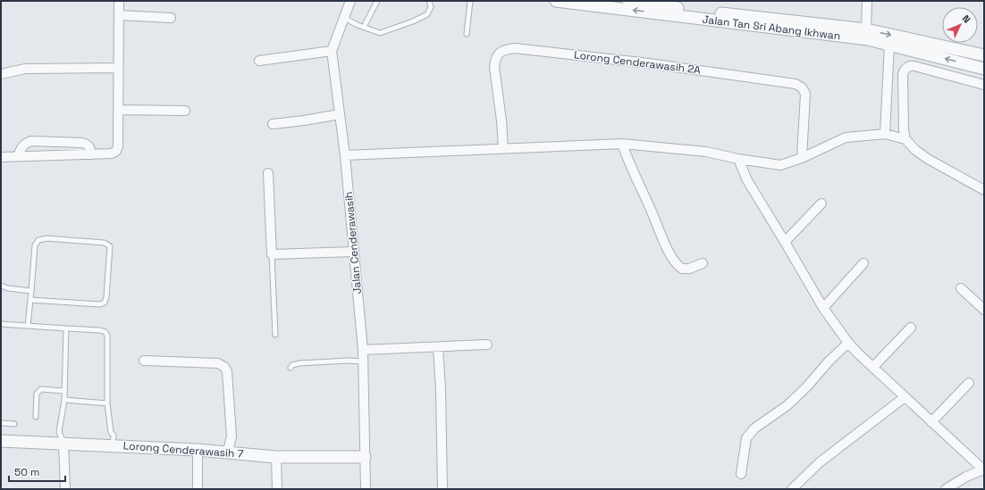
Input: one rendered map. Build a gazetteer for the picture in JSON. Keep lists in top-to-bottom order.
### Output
{
  "streets": {
    "street": [
      "Jalan Tan Sri Abang Ikhwan",
      "Lorong Cenderawasih 2A",
      "Jalan Cenderawasih",
      "Lorong Cenderawasih 7"
    ]
  },
  "crossings": [
    ["Jalan Cenderawasih", "Lorong Cenderawasih 7"]
  ],
  "scale_bar": "50 m",
  "north": "top right"
}
